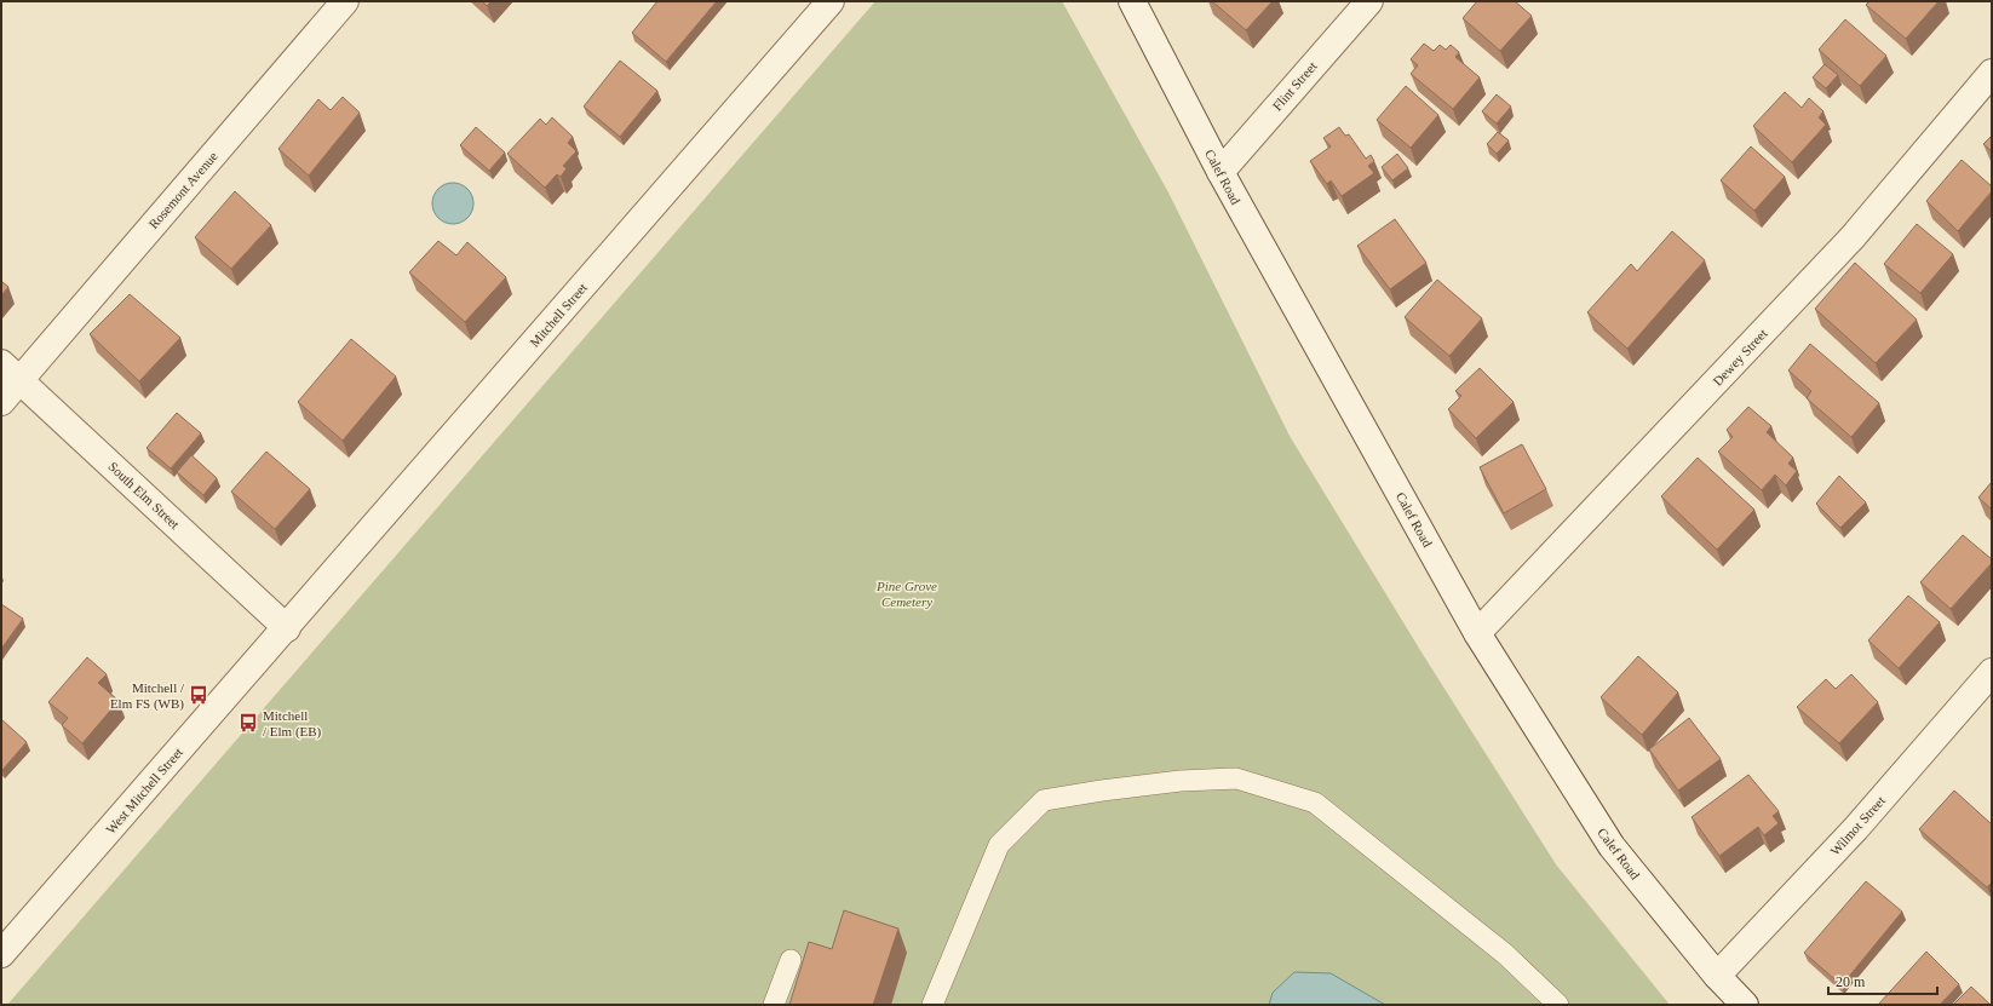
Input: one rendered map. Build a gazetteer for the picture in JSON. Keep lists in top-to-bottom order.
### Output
{
  "streets": {
    "street": [
      "Flint Street",
      "Calef Road",
      "Rosemont Avenue",
      "Mitchell Street",
      "Dewey Street",
      "South Elm Street",
      "West Mitchell Street",
      "Wilmot Street"
    ]
  },
  "crossings": [
    ["Flint Street", "Calef Road"],
    ["Calef Road", "Dewey Street"],
    ["Calef Road", "Wilmot Street"],
    ["Rosemont Avenue", "South Elm Street"],
    ["Mitchell Street", "South Elm Street"],
    ["Mitchell Street", "West Mitchell Street"],
    ["South Elm Street", "West Mitchell Street"]
  ],
  "parks": ["Pine Grove Cemetery"],
  "places": {
    "bus stop": ["Mitchell / Elm FS (WB)", "Mitchell / Elm (EB)"]
  },
  "scale_bar": "20 m"
}
